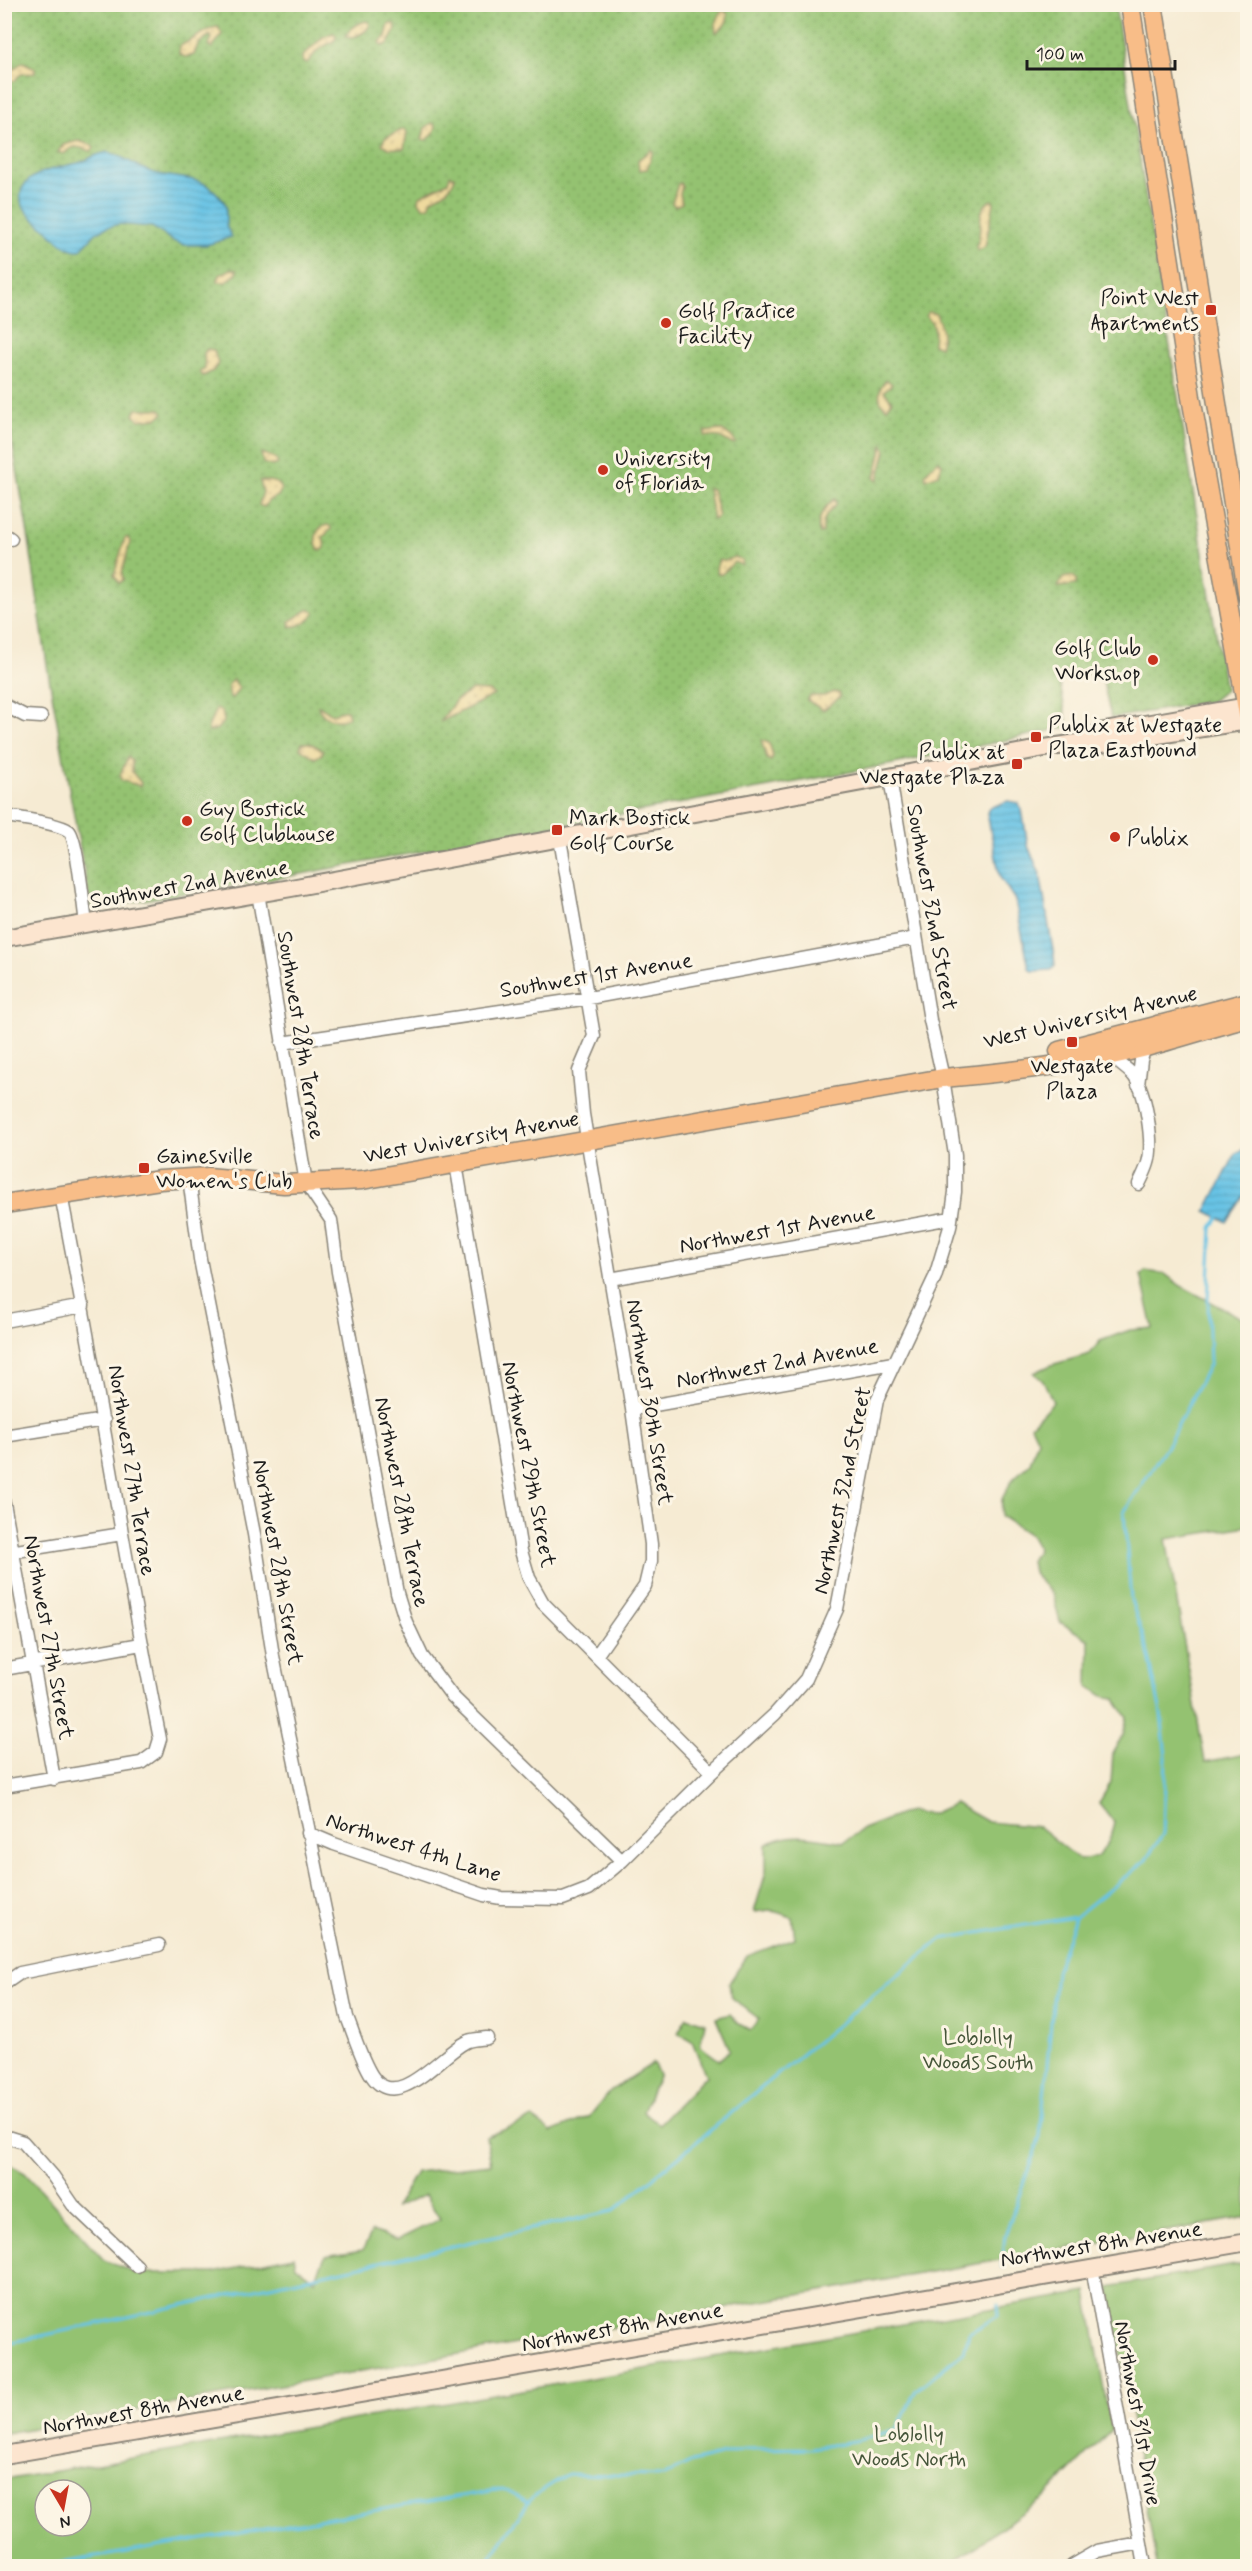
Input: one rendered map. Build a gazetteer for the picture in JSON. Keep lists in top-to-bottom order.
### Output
{
  "streets": {
    "main road": ["Southwest 2nd Avenue", "West University Avenue", "Northwest 8th Avenue"],
    "street": [
      "Southwest 32nd Street",
      "Southwest 1st Avenue",
      "Southwest 28th Terrace",
      "Northwest 1st Avenue",
      "Northwest 2nd Avenue",
      "Northwest 30th Street",
      "Northwest 29th Street",
      "Northwest 27th Terrace",
      "Northwest 32nd Street",
      "Northwest 28th Terrace",
      "Northwest 28th Street",
      "Northwest 27th Street",
      "Northwest 4th Lane",
      "Northwest 31st Drive"
    ]
  },
  "crossings": [
    ["Southwest 2nd Avenue", "Southwest 32nd Street"],
    ["Southwest 2nd Avenue", "Southwest 28th Terrace"],
    ["Southwest 2nd Avenue", "Northwest 30th Street"],
    ["Southwest 32nd Street", "Southwest 1st Avenue"],
    ["Southwest 32nd Street", "West University Avenue"],
    ["Southwest 32nd Street", "Northwest 32nd Street"],
    ["Southwest 1st Avenue", "Southwest 28th Terrace"],
    ["Southwest 1st Avenue", "Northwest 30th Street"],
    ["West University Avenue", "Southwest 28th Terrace"],
    ["West University Avenue", "Northwest 30th Street"],
    ["West University Avenue", "Northwest 29th Street"],
    ["West University Avenue", "Northwest 27th Terrace"],
    ["West University Avenue", "Northwest 32nd Street"],
    ["West University Avenue", "Northwest 28th Terrace"],
    ["West University Avenue", "Northwest 28th Street"],
    ["Southwest 28th Terrace", "Northwest 28th Terrace"],
    ["Northwest 1st Avenue", "Northwest 30th Street"],
    ["Northwest 1st Avenue", "Northwest 32nd Street"],
    ["Northwest 2nd Avenue", "Northwest 30th Street"],
    ["Northwest 2nd Avenue", "Northwest 32nd Street"],
    ["Northwest 30th Street", "Northwest 29th Street"],
    ["Northwest 29th Street", "Northwest 32nd Street"],
    ["Northwest 29th Street", "Northwest 4th Lane"],
    ["Northwest 27th Terrace", "Northwest 27th Street"],
    ["Northwest 32nd Street", "Northwest 4th Lane"],
    ["Northwest 28th Terrace", "Northwest 4th Lane"],
    ["Northwest 28th Street", "Northwest 4th Lane"],
    ["Northwest 8th Avenue", "Northwest 31st Drive"]
  ],
  "parks": ["Loblolly Woods South", "Loblolly Woods North"],
  "places": {
    "transit": [
      "Point West Apartments",
      "Publix at Westgate Plaza Eastbound",
      "Publix at Westgate Plaza",
      "Mark Bostick Golf Course",
      "Westgate Plaza",
      "Gainesville Women's Club"
    ],
    "other": [
      "Golf Practice Facility",
      "University of Florida",
      "Golf Club Workshop",
      "Guy Bostick Golf Clubhouse",
      "Publix"
    ]
  },
  "scale_bar": "100 m",
  "north": "bottom"
}
